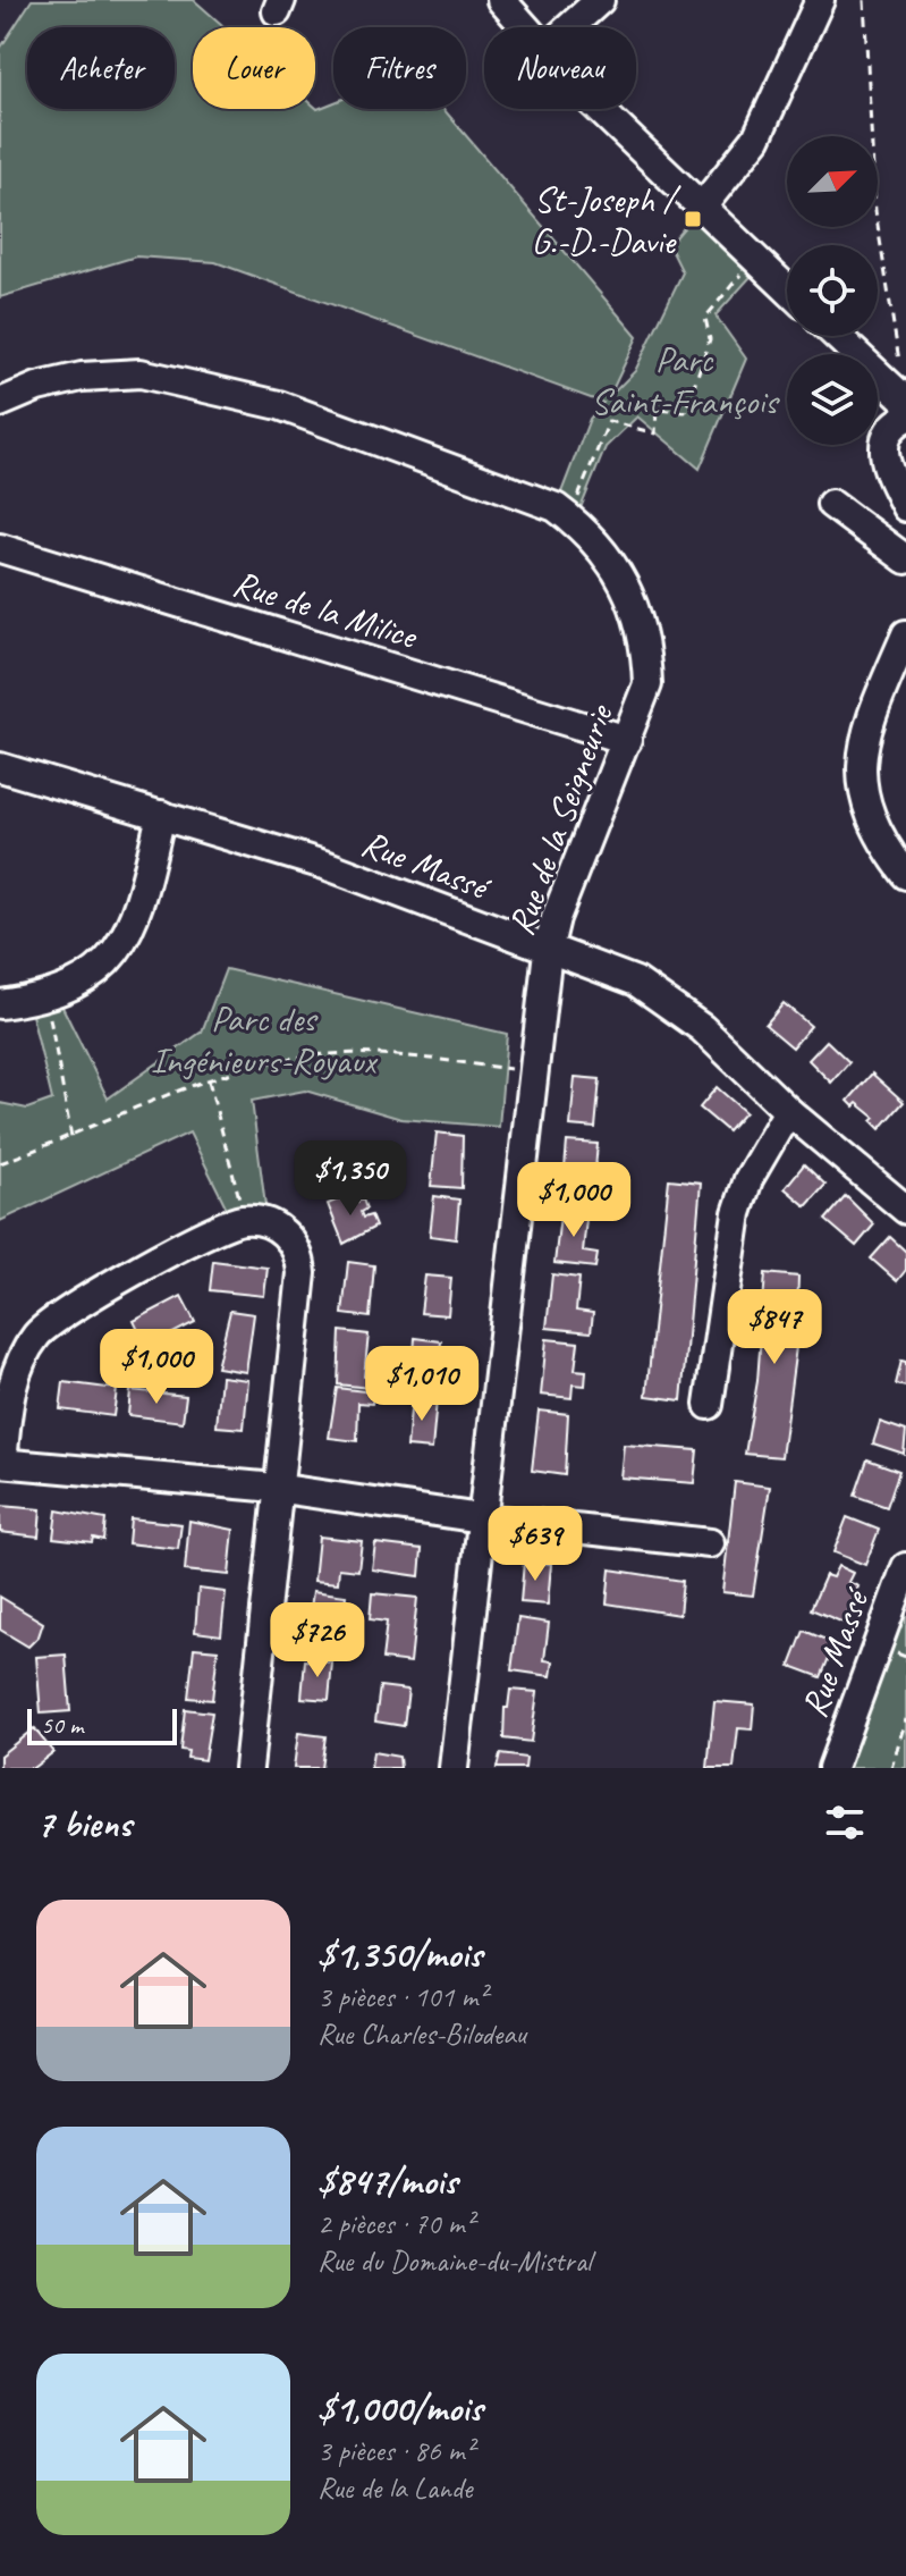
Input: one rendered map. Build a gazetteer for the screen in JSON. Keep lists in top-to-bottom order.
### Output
{
  "streets": {
    "street": ["Rue de la Milice", "Rue de la Seigneurie", "Rue Massé"]
  },
  "crossings": [
    ["Rue de la Milice", "Rue de la Seigneurie"],
    ["Rue de la Seigneurie", "Rue Massé"]
  ],
  "parks": ["Parc Saint-François", "Parc des Ingénieurs-Royaux"],
  "places": {
    "transit": ["St-Joseph / G.-D.-Davie"]
  },
  "scale_bar": "50 m",
  "north": "top right",
  "page": {
    "chip": [
      "Acheter",
      "Louer",
      "Filtres",
      "Nouveau"
    ],
    "price": [
      "$1,350",
      "$1,000",
      "$847",
      "$1,000",
      "$1,010",
      "$639",
      "$726"
    ],
    "scale": "50 m",
    "heading": "7 biens",
    "list": [
      {
        "name": "$1,350/mois",
        "note": "3 pièces · 101 m² · Rue Charles-Bilodeau"
      },
      {
        "name": "$847/mois",
        "note": "2 pièces · 70 m² · Rue du Domaine-du-Mistral"
      },
      {
        "name": "$1,000/mois",
        "note": "3 pièces · 86 m² · Rue de la Lande"
      }
    ]
  }
}
